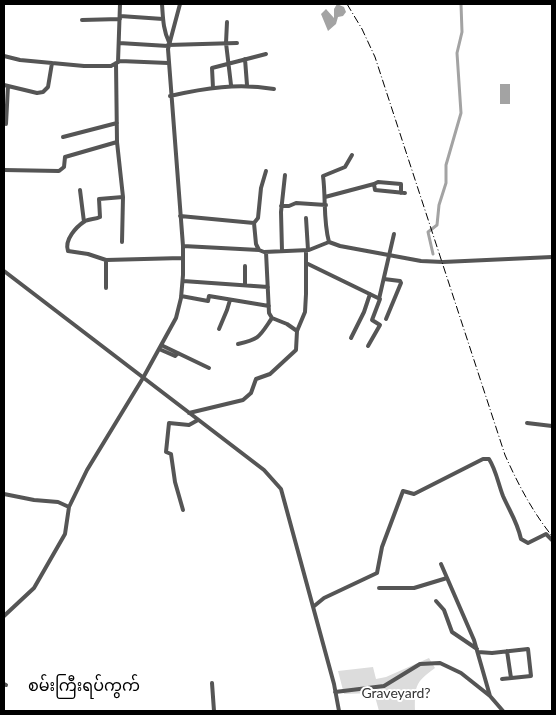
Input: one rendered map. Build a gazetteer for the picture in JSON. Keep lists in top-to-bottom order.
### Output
{
  "districts": ["စမ်းကြီးရပ်ကွက်"],
  "parks": ["Graveyard?"]
}
